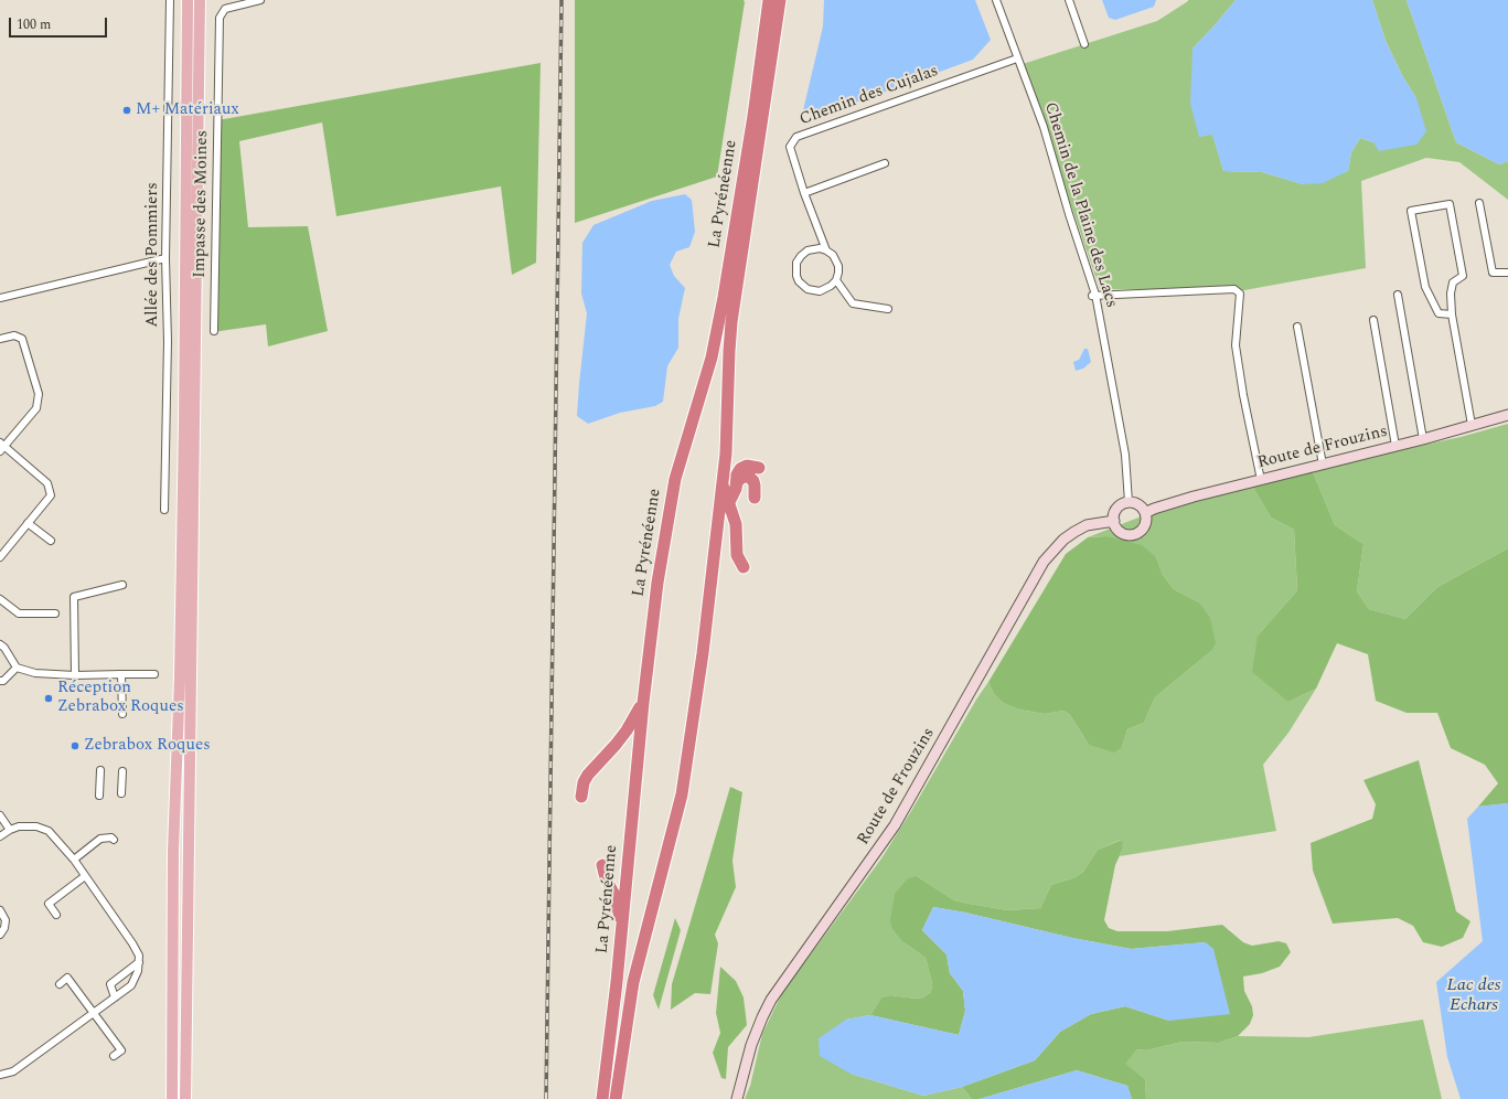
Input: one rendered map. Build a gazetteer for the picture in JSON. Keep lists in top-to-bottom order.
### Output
{
  "streets": {
    "highway": ["La Pyrénéenne"],
    "main road": ["Route de Frouzins"],
    "street": [
      "Chemin des Cujalas",
      "Impasse des Moines",
      "Chemin de la Plaine des Lacs",
      "Allée des Pommiers"
    ]
  },
  "crossings": [
    ["Chemin des Cujalas", "Chemin de la Plaine des Lacs"],
    ["Chemin de la Plaine des Lacs", "Route de Frouzins"]
  ],
  "water": ["Lac des Echars"],
  "places": ["M+ Matériaux", "Réception Zebrabox Roques", "Zebrabox Roques"],
  "scale_bar": "100 m"
}
